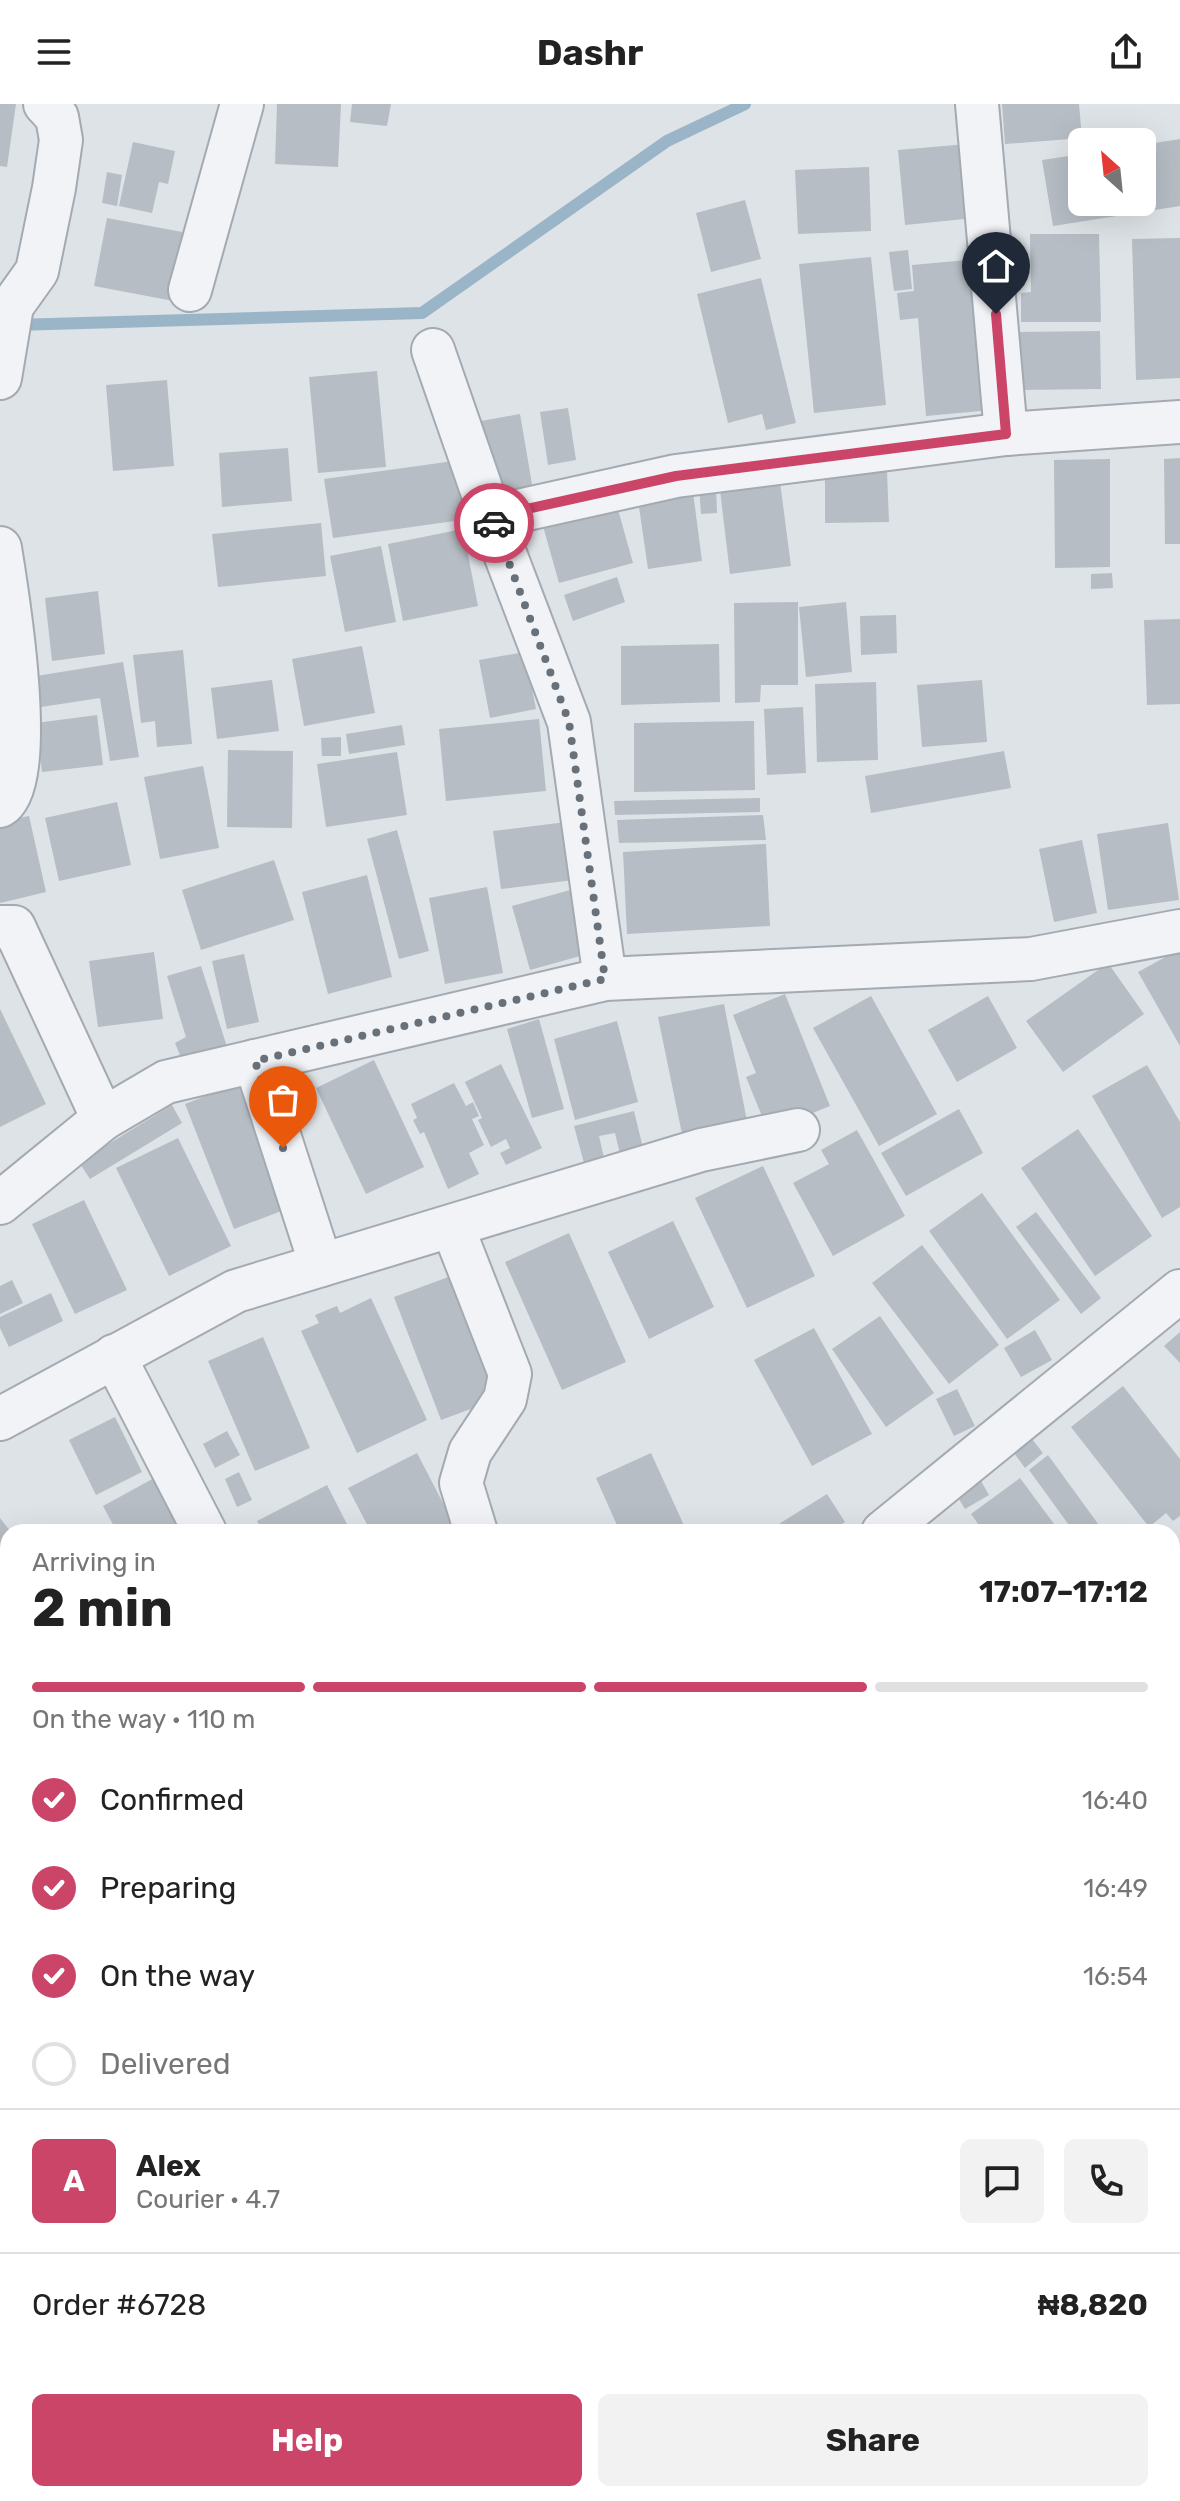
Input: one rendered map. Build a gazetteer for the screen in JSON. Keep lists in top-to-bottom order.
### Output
{
  "north": "top left",
  "page": {
    "header": "Dashr",
    "heading": ["2 min", "Arriving in", "17:07–17:12"],
    "panel": [
      "Alex",
      "Courier · 4.7",
      "Order #6728",
      "₦8,820"
    ],
    "bar": "On the way · 110 m",
    "list": [
      ["Confirmed", "16:40"],
      ["Preparing", "16:49"],
      ["On the way", "16:54"],
      "Delivered"
    ],
    "round": "A",
    "buttons": ["Help", "Share"]
  }
}
